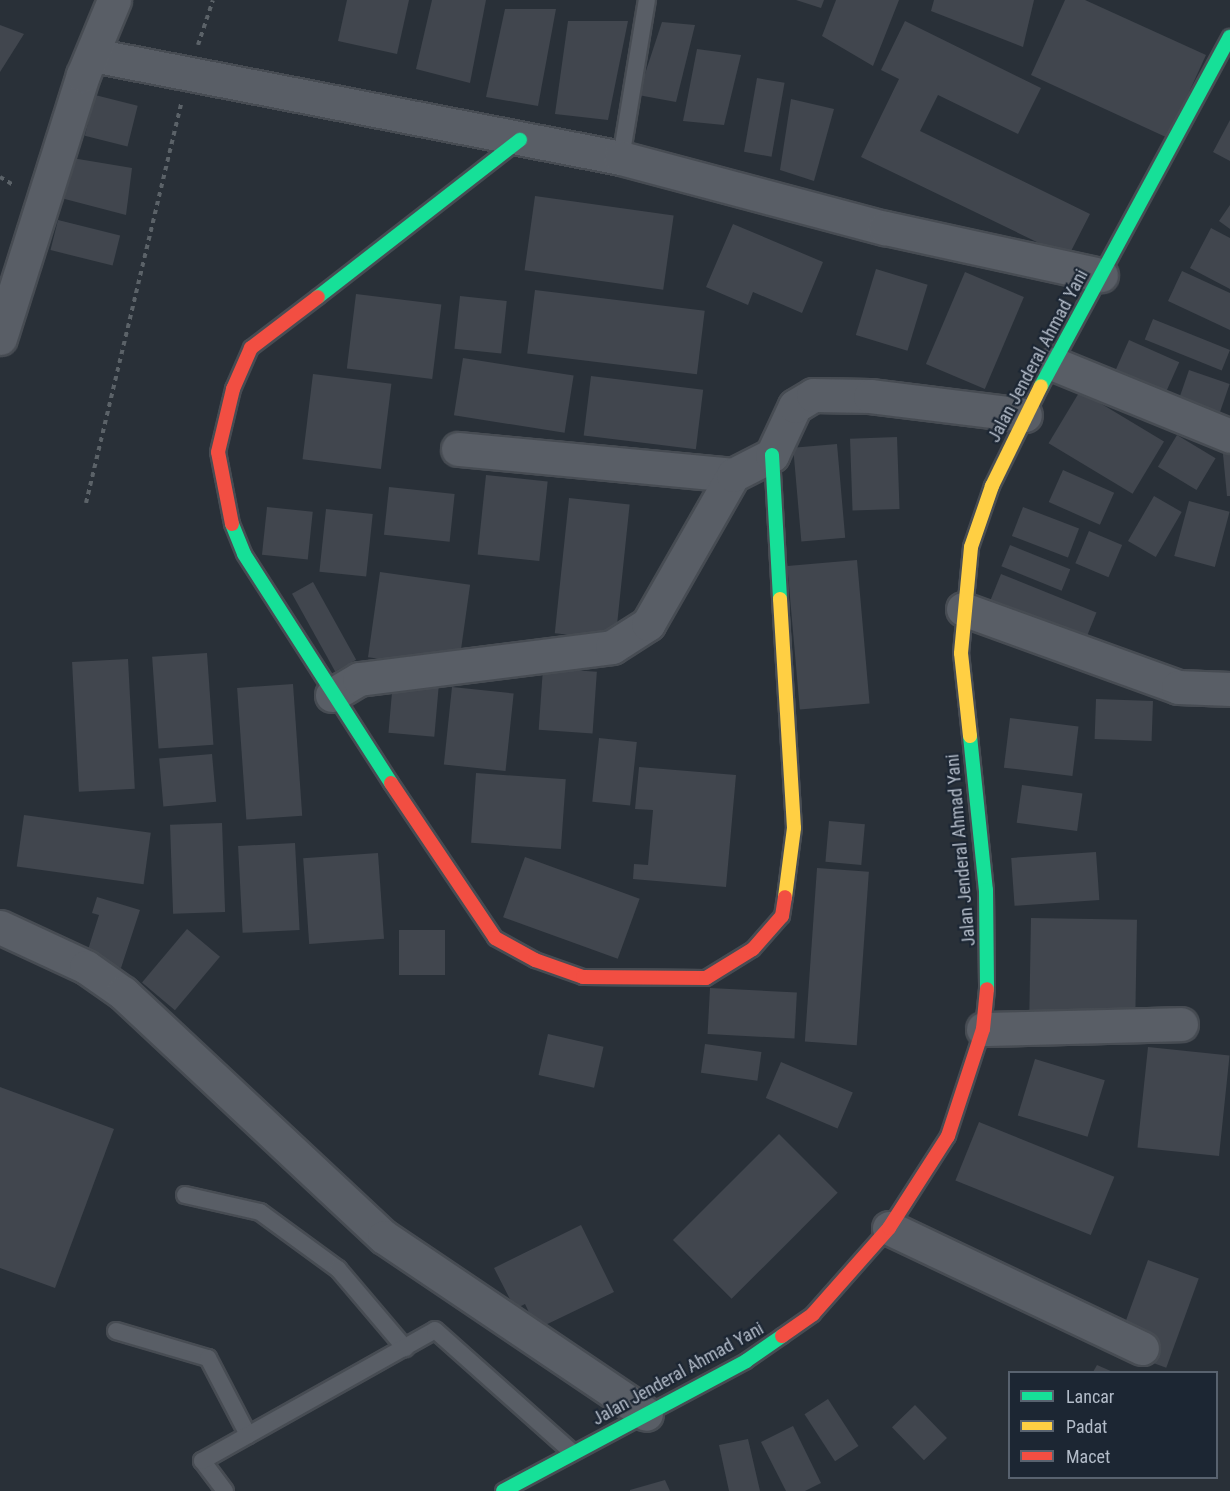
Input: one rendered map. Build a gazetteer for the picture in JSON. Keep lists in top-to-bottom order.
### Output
{
  "streets": {
    "main road": ["Jalan Jenderal Ahmad Yani"]
  },
  "legend": ["Lancar", "Padat", "Macet"]
}
